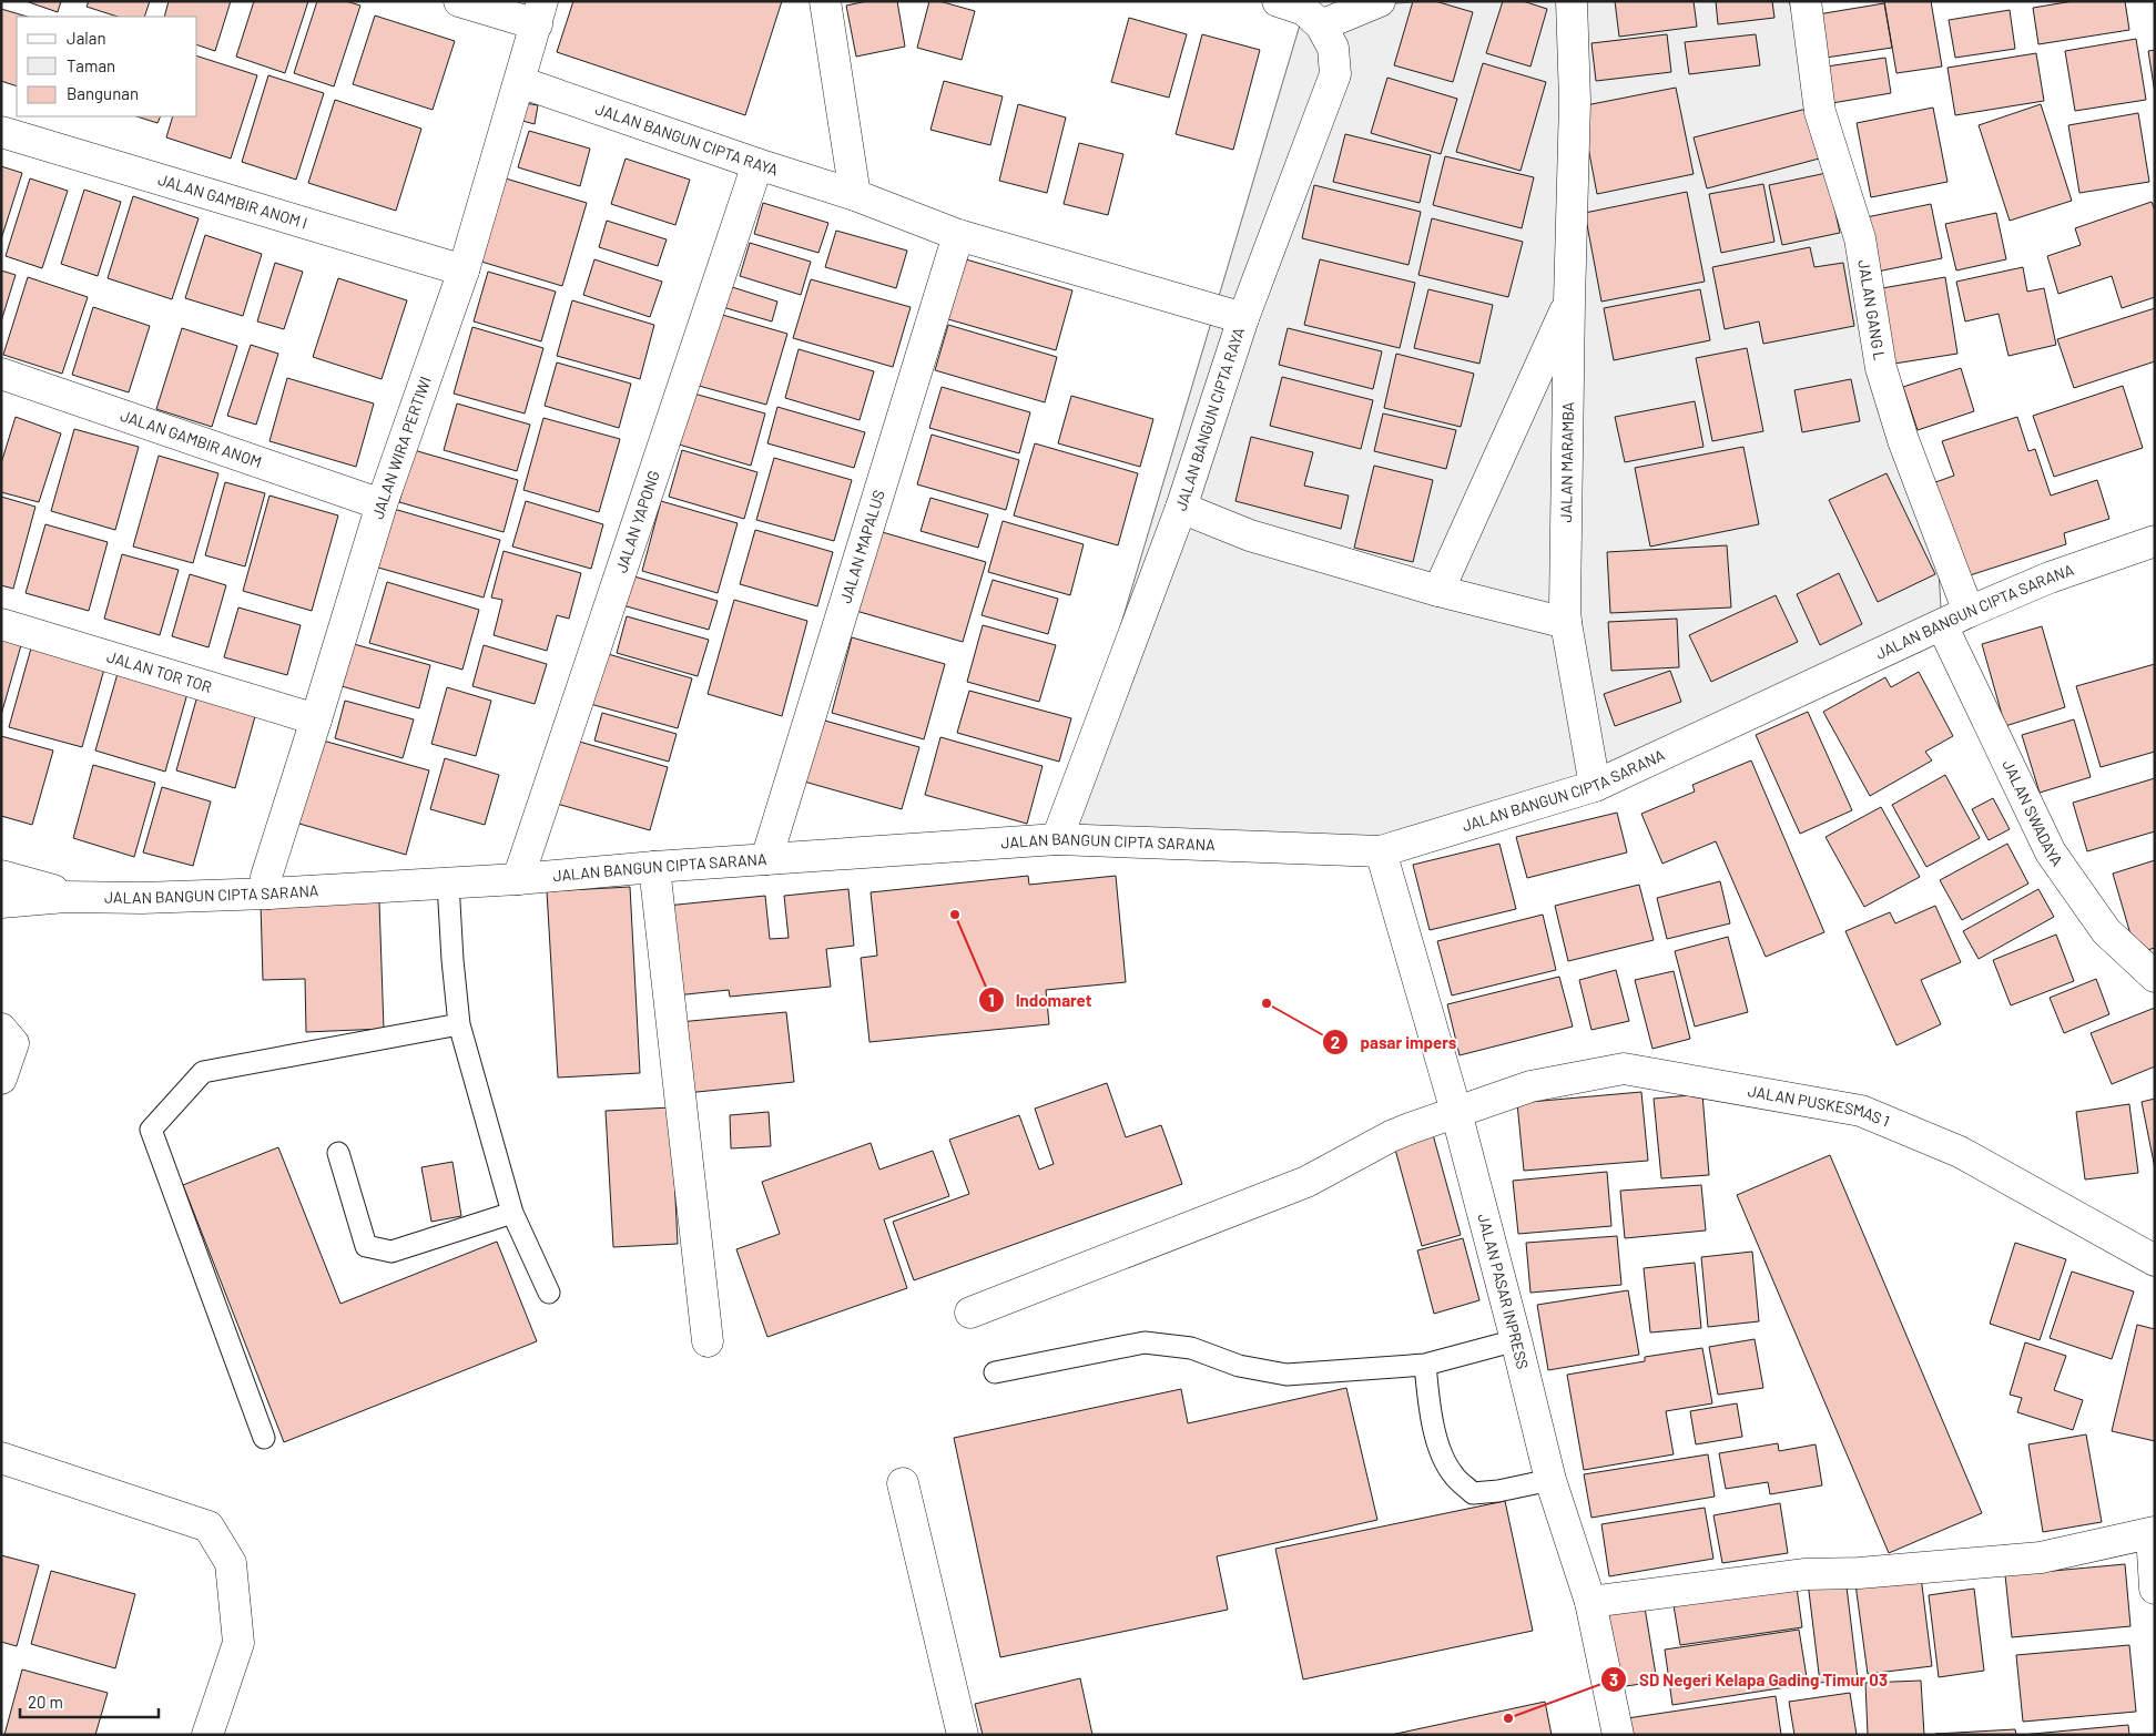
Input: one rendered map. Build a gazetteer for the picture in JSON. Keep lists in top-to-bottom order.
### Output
{
  "streets": {
    "street": [
      "JALAN BANGUN CIPTA RAYA",
      "JALAN GAMBIR ANOM I",
      "JALAN GANG L",
      "JALAN GAMBIR ANOM",
      "JALAN WIRA PERTIWI",
      "JALAN MARAMBA",
      "JALAN YAPONG",
      "JALAN MAPALUS",
      "JALAN BANGUN CIPTA SARANA",
      "JALAN TOR TOR",
      "JALAN SWADAYA",
      "JALAN PUSKESMAS 1",
      "JALAN PASAR INPRESS"
    ]
  },
  "crossings": [
    ["JALAN BANGUN CIPTA RAYA", "JALAN WIRA PERTIWI"],
    ["JALAN BANGUN CIPTA RAYA", "JALAN YAPONG"],
    ["JALAN BANGUN CIPTA RAYA", "JALAN MAPALUS"],
    ["JALAN BANGUN CIPTA RAYA", "JALAN BANGUN CIPTA SARANA"],
    ["JALAN GAMBIR ANOM I", "JALAN WIRA PERTIWI"],
    ["JALAN GANG L", "JALAN BANGUN CIPTA SARANA"],
    ["JALAN GAMBIR ANOM", "JALAN WIRA PERTIWI"],
    ["JALAN WIRA PERTIWI", "JALAN BANGUN CIPTA SARANA"],
    ["JALAN WIRA PERTIWI", "JALAN TOR TOR"],
    ["JALAN MARAMBA", "JALAN BANGUN CIPTA SARANA"],
    ["JALAN YAPONG", "JALAN BANGUN CIPTA SARANA"],
    ["JALAN MAPALUS", "JALAN BANGUN CIPTA SARANA"],
    ["JALAN BANGUN CIPTA SARANA", "JALAN SWADAYA"],
    ["JALAN BANGUN CIPTA SARANA", "JALAN PASAR INPRESS"],
    ["JALAN PUSKESMAS 1", "JALAN PASAR INPRESS"]
  ],
  "places": ["Indomaret", "pasar impers", "SD Negeri Kelapa Gading Timur 03"],
  "legend": ["Jalan", "Taman", "Bangunan"],
  "scale_bar": "20 m"
}
